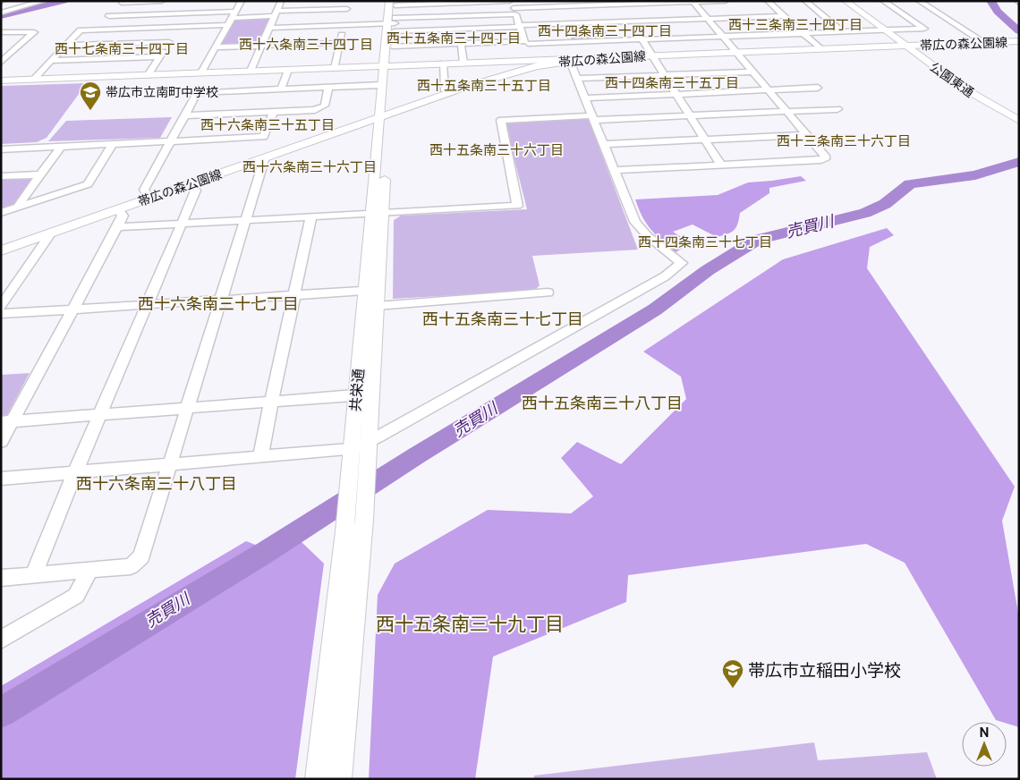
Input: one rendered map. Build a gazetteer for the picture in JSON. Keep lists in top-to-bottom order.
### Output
{
  "streets": {
    "main road": ["帯広の森公園線"],
    "street": ["公園東通", "共栄通"]
  },
  "crossings": [
    ["帯広の森公園線", "公園東通"],
    ["帯広の森公園線", "共栄通"]
  ],
  "districts": [
    "西十三条南三十四丁目",
    "西十四条南三十四丁目",
    "西十五条南三十四丁目",
    "西十六条南三十四丁目",
    "西十七条南三十四丁目",
    "西十四条南三十五丁目",
    "西十五条南三十五丁目",
    "西十六条南三十五丁目",
    "西十三条南三十六丁目",
    "西十五条南三十六丁目",
    "西十六条南三十六丁目",
    "西十四条南三十七丁目",
    "西十六条南三十七丁目",
    "西十五条南三十七丁目",
    "西十五条南三十八丁目",
    "西十六条南三十八丁目",
    "西十五条南三十九丁目"
  ],
  "water": ["売買川"],
  "places": {
    "school or university": ["帯広市立南町中学校", "帯広市立稲田小学校"]
  },
  "north": "top"
}
